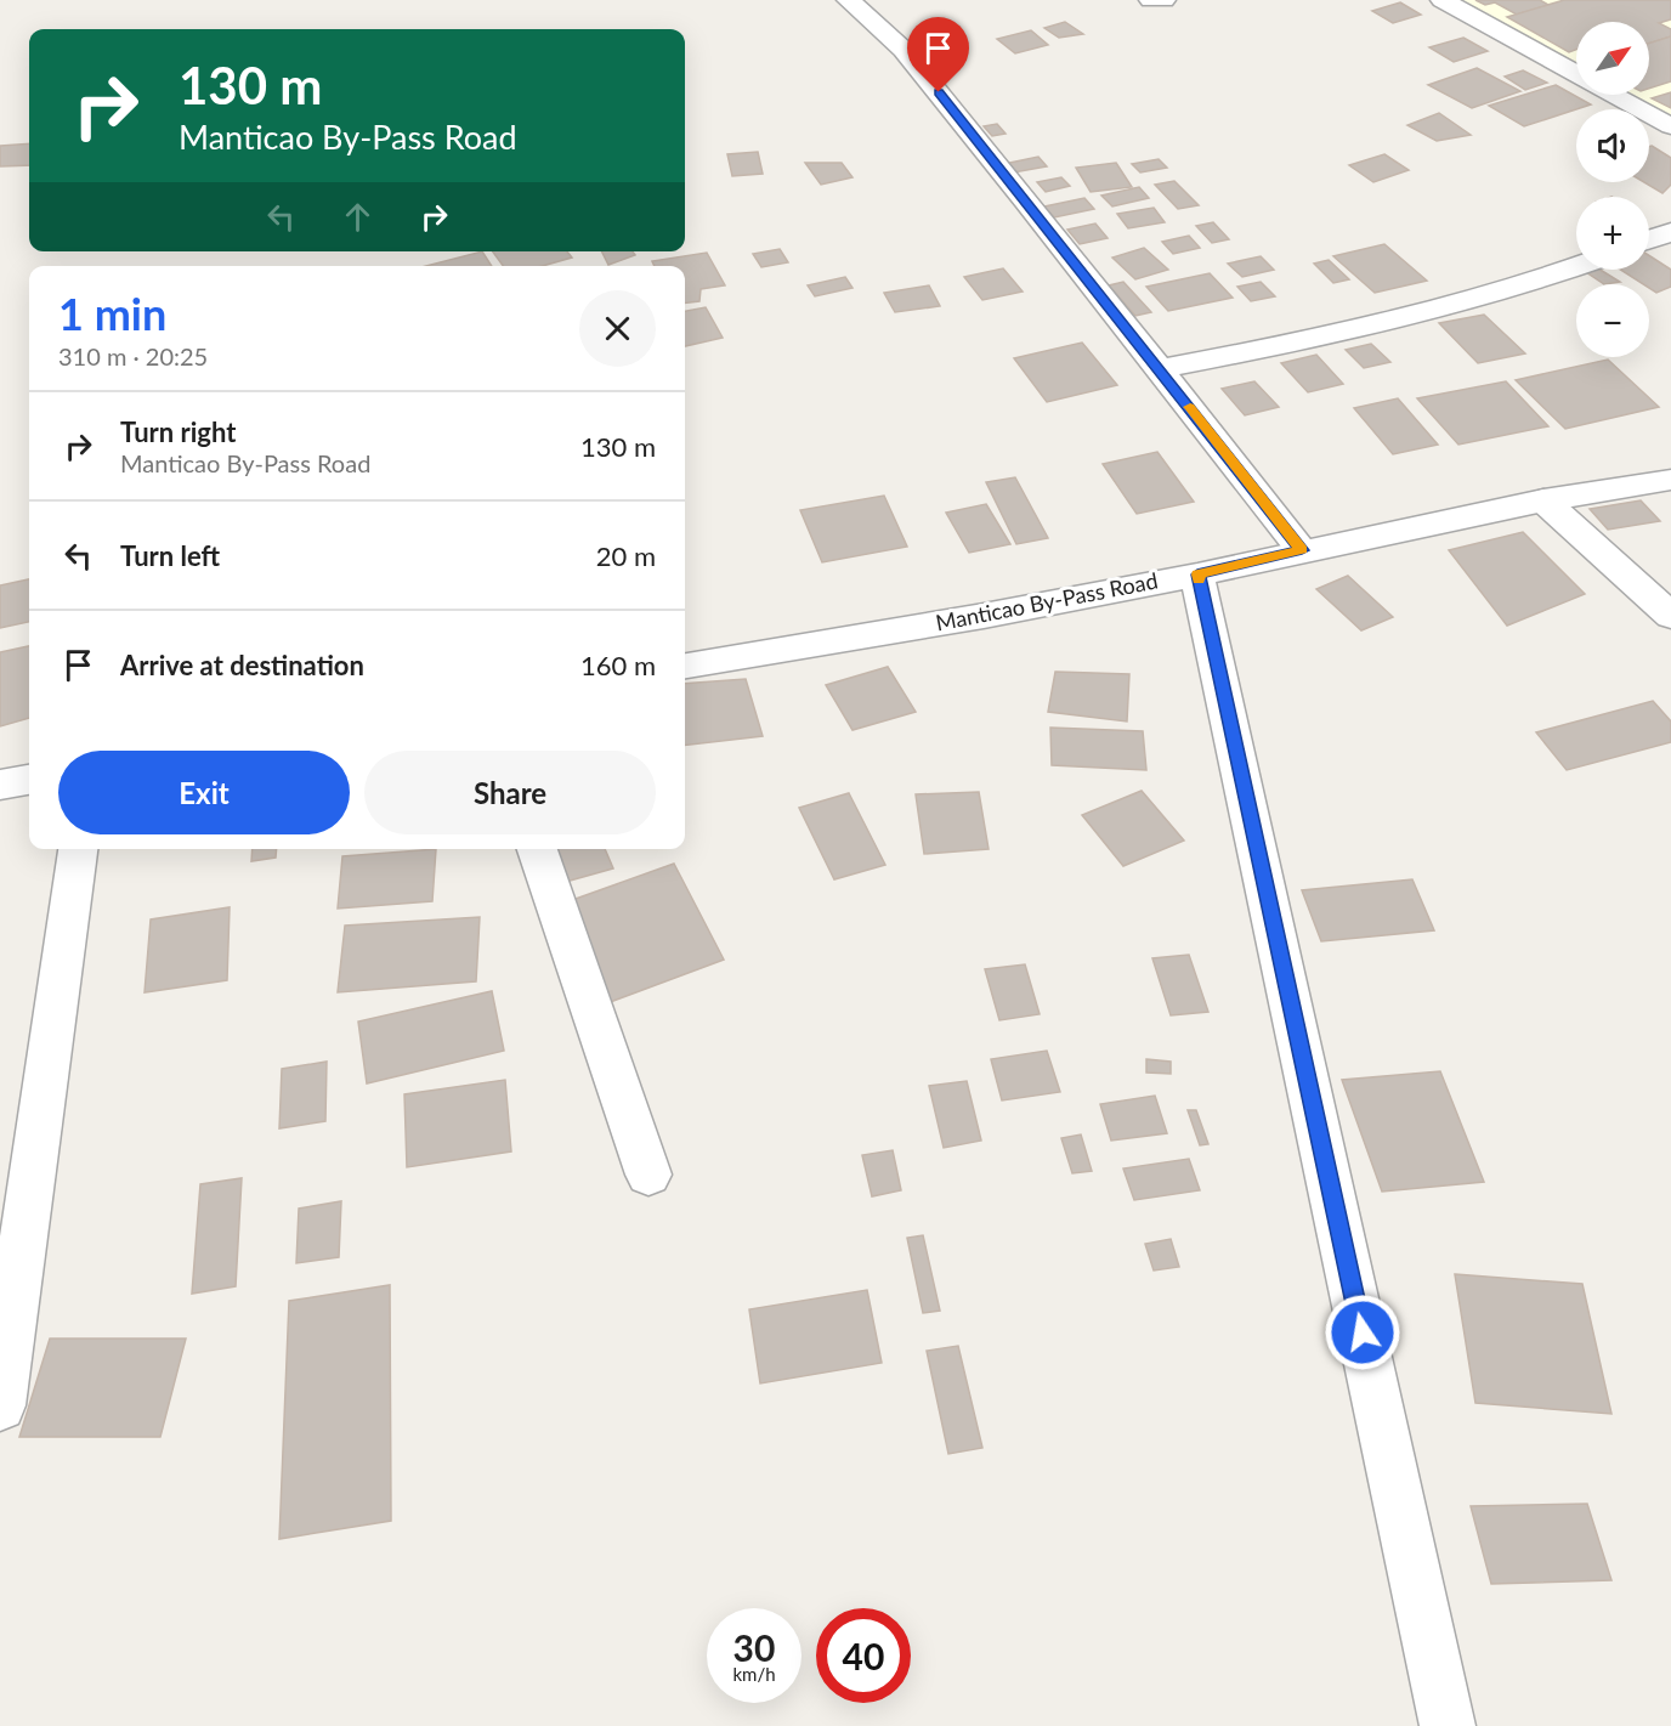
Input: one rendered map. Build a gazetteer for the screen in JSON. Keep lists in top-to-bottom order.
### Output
{
  "streets": {
    "street": ["Manticao By-Pass Road"]
  },
  "north": "top right",
  "page": {
    "map_buttons": ["+", "−"],
    "turn": ["130 m", "Manticao By-Pass Road"],
    "heading": ["1 min", "310 m · 20:25"],
    "list": [
      {
        "name": "Turn right",
        "note": "Manticao By-Pass Road",
        "value": "130 m"
      },
      {
        "name": "Turn left",
        "value": "20 m"
      },
      {
        "name": "Arrive at destination",
        "value": "160 m"
      }
    ],
    "buttons": ["Exit", "Share"],
    "speed": "30 km/h",
    "limit": "40"
  }
}
